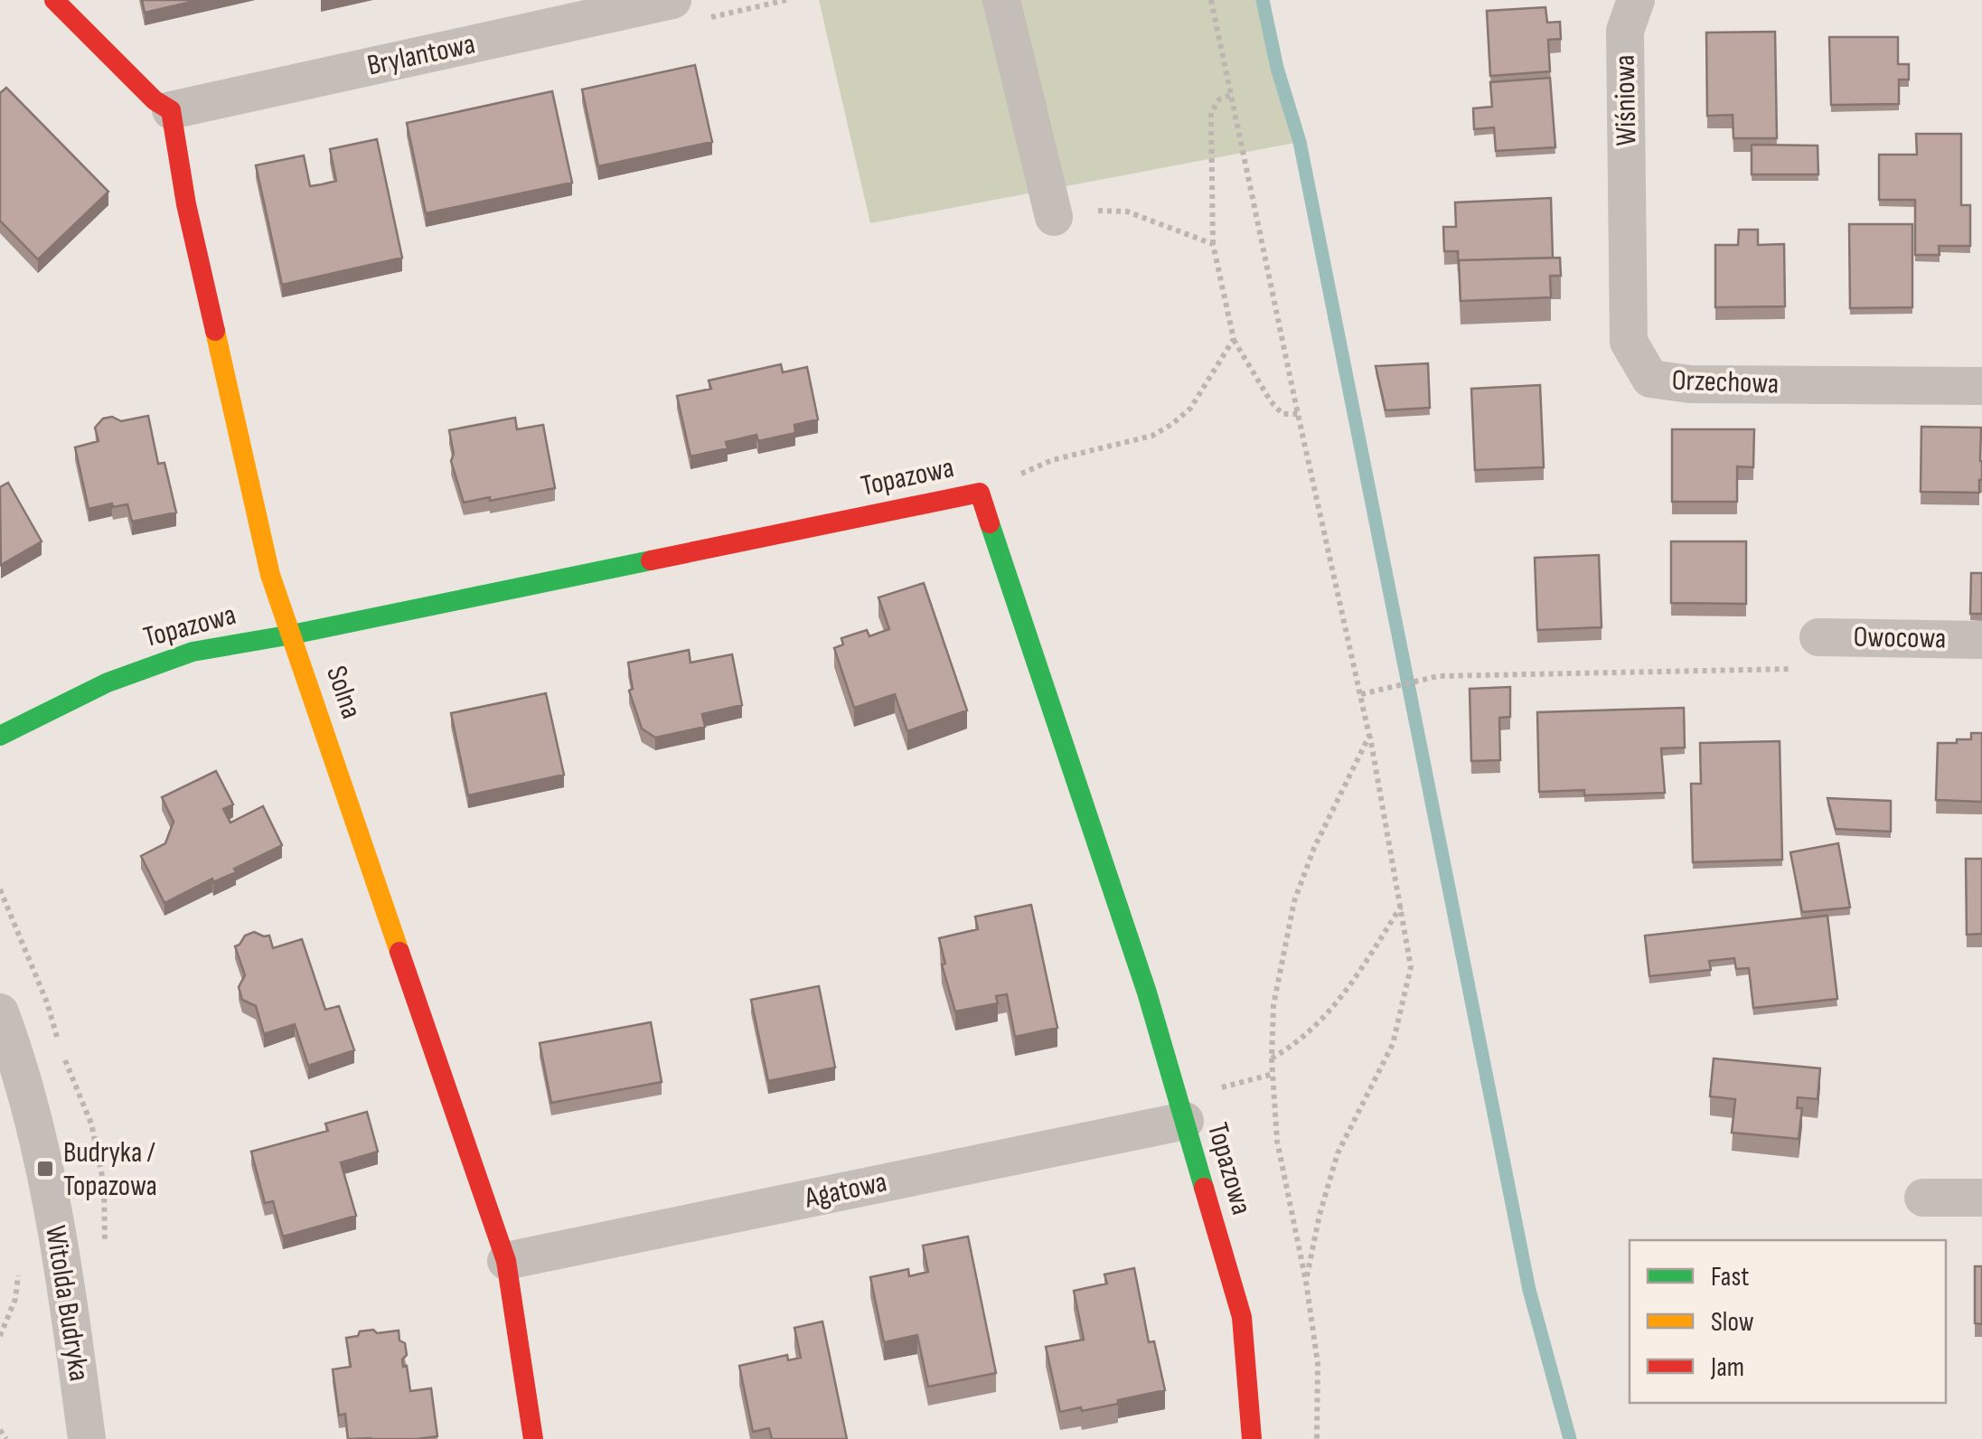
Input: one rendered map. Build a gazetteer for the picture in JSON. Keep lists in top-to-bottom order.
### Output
{
  "streets": {
    "street": [
      "Brylantowa",
      "Wiśniowa",
      "Orzechowa",
      "Topazowa",
      "Owocowa",
      "Solna",
      "Agatowa",
      "Witolda Budryka"
    ]
  },
  "crossings": [
    ["Brylantowa", "Solna"],
    ["Wiśniowa", "Orzechowa"],
    ["Topazowa", "Solna"],
    ["Topazowa", "Agatowa"],
    ["Solna", "Agatowa"]
  ],
  "places": {
    "transit": ["Budryka / Topazowa"]
  },
  "legend": ["Fast", "Slow", "Jam"]
}
